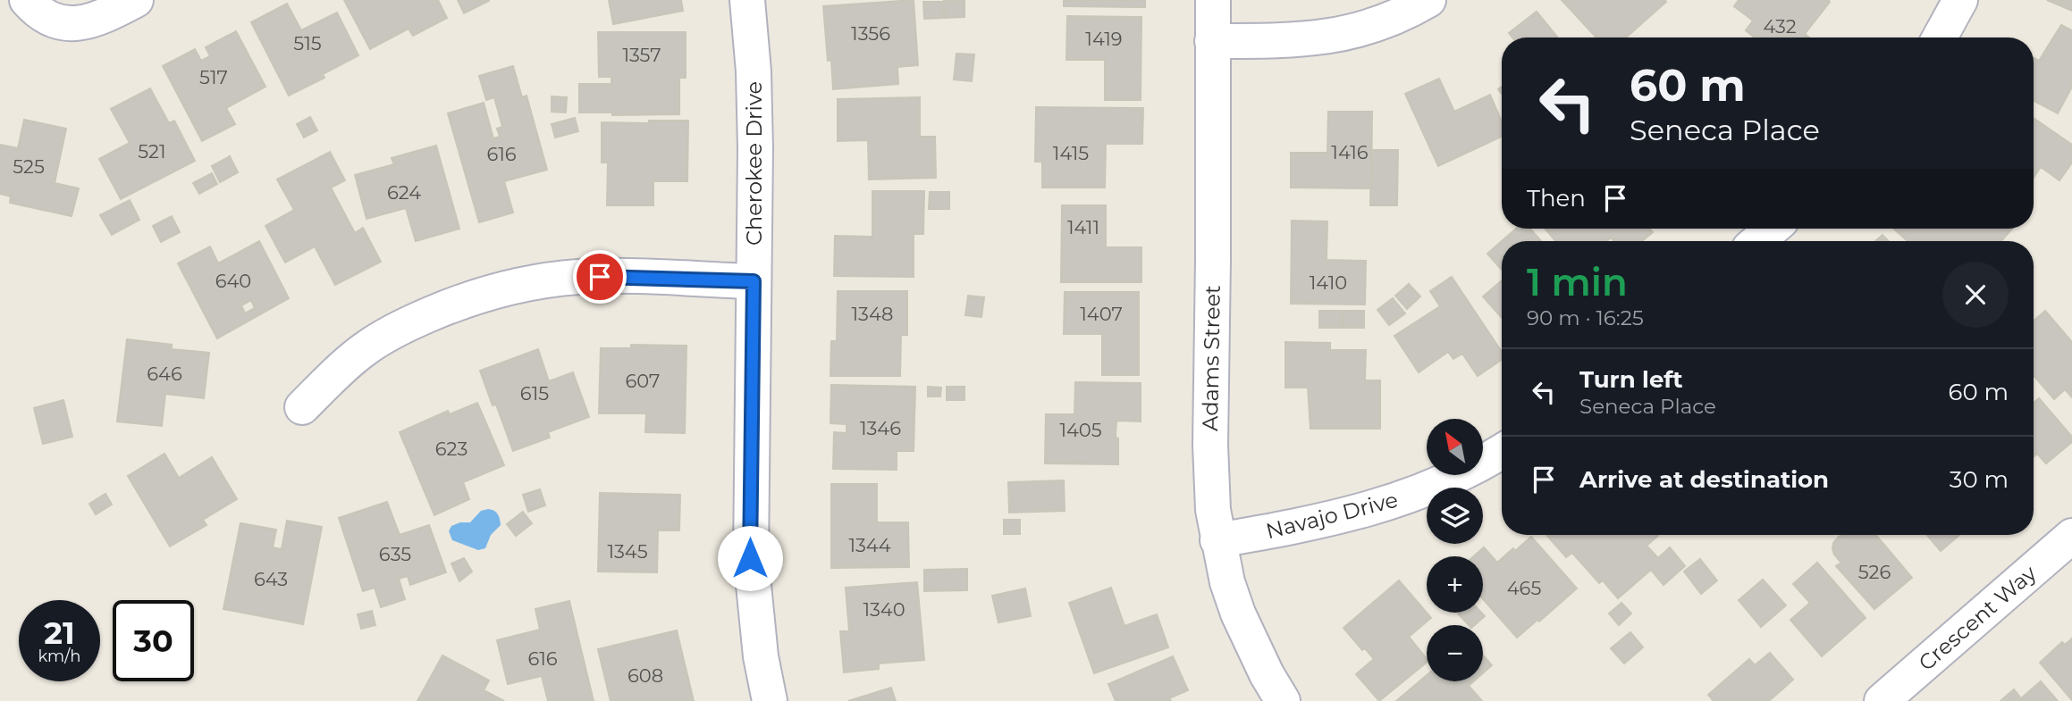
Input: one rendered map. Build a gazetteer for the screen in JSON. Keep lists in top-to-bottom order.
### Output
{
  "streets": {
    "street": [
      "Cherokee Drive",
      "Adams Street",
      "Navajo Drive",
      "Crescent Way"
    ]
  },
  "crossings": [
    ["Adams Street", "Navajo Drive"]
  ],
  "house_numbers": [
    "432",
    "1356",
    "1419",
    "515",
    "1357",
    "517",
    "521",
    "1416",
    "1415",
    "616",
    "525",
    "624",
    "1411",
    "640",
    "1410",
    "1348",
    "1407",
    "646",
    "607",
    "615",
    "1346",
    "1405",
    "623",
    "1344",
    "1345",
    "635",
    "526",
    "643",
    "465",
    "1340",
    "616",
    "608"
  ],
  "north": "top left",
  "page": {
    "turn": ["60 m", "Seneca Place"],
    "then": "Then",
    "heading": ["1 min", "90 m · 16:25"],
    "list": [
      {
        "name": "Turn left",
        "note": "Seneca Place",
        "value": "60 m"
      },
      {
        "name": "Arrive at destination",
        "value": "30 m"
      }
    ],
    "map_buttons": ["+", "−"],
    "speed": "21 km/h",
    "limit": "30"
  }
}
